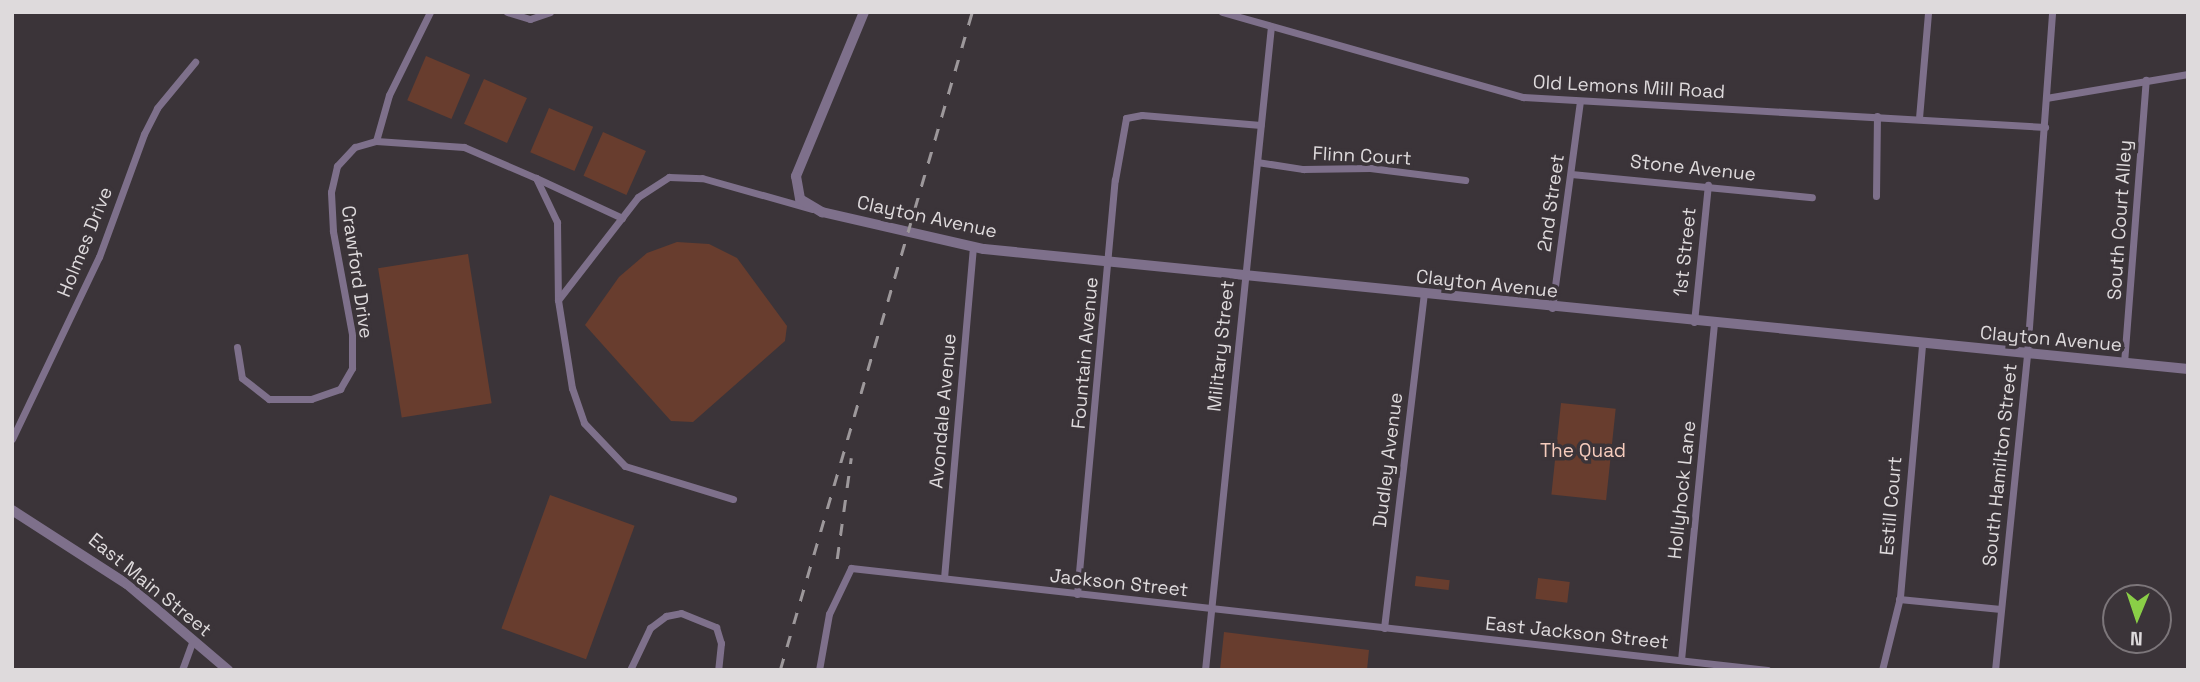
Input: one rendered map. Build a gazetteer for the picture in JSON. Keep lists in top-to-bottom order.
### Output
{
  "streets": {
    "street": [
      "Old Lemons Mill Road",
      "Flinn Court",
      "Stone Avenue",
      "2nd Street",
      "Clayton Avenue",
      "South Court Alley",
      "Holmes Drive",
      "1st Street",
      "Crawford Drive",
      "Military Street",
      "Fountain Avenue",
      "Avondale Avenue",
      "Dudley Avenue",
      "South Hamilton Street",
      "Hollyhock Lane",
      "Estill Court",
      "Jackson Street",
      "East Main Street",
      "East Jackson Street"
    ]
  },
  "crossings": [
    ["Old Lemons Mill Road", "2nd Street"],
    ["Old Lemons Mill Road", "Military Street"],
    ["Old Lemons Mill Road", "South Hamilton Street"],
    ["Flinn Court", "Military Street"],
    ["Stone Avenue", "2nd Street"],
    ["Stone Avenue", "1st Street"],
    ["2nd Street", "Clayton Avenue"],
    ["Clayton Avenue", "South Court Alley"],
    ["Clayton Avenue", "1st Street"],
    ["Clayton Avenue", "Military Street"],
    ["Clayton Avenue", "Fountain Avenue"],
    ["Clayton Avenue", "Avondale Avenue"],
    ["Clayton Avenue", "Dudley Avenue"],
    ["Clayton Avenue", "South Hamilton Street"],
    ["Clayton Avenue", "Hollyhock Lane"],
    ["Clayton Avenue", "Estill Court"],
    ["Military Street", "Fountain Avenue"],
    ["Military Street", "Jackson Street"],
    ["Fountain Avenue", "Jackson Street"],
    ["Avondale Avenue", "Jackson Street"],
    ["Dudley Avenue", "Jackson Street"],
    ["Dudley Avenue", "East Jackson Street"],
    ["Hollyhock Lane", "East Jackson Street"],
    ["Jackson Street", "East Jackson Street"]
  ],
  "parks": ["The Quad"],
  "north": "bottom"
}
